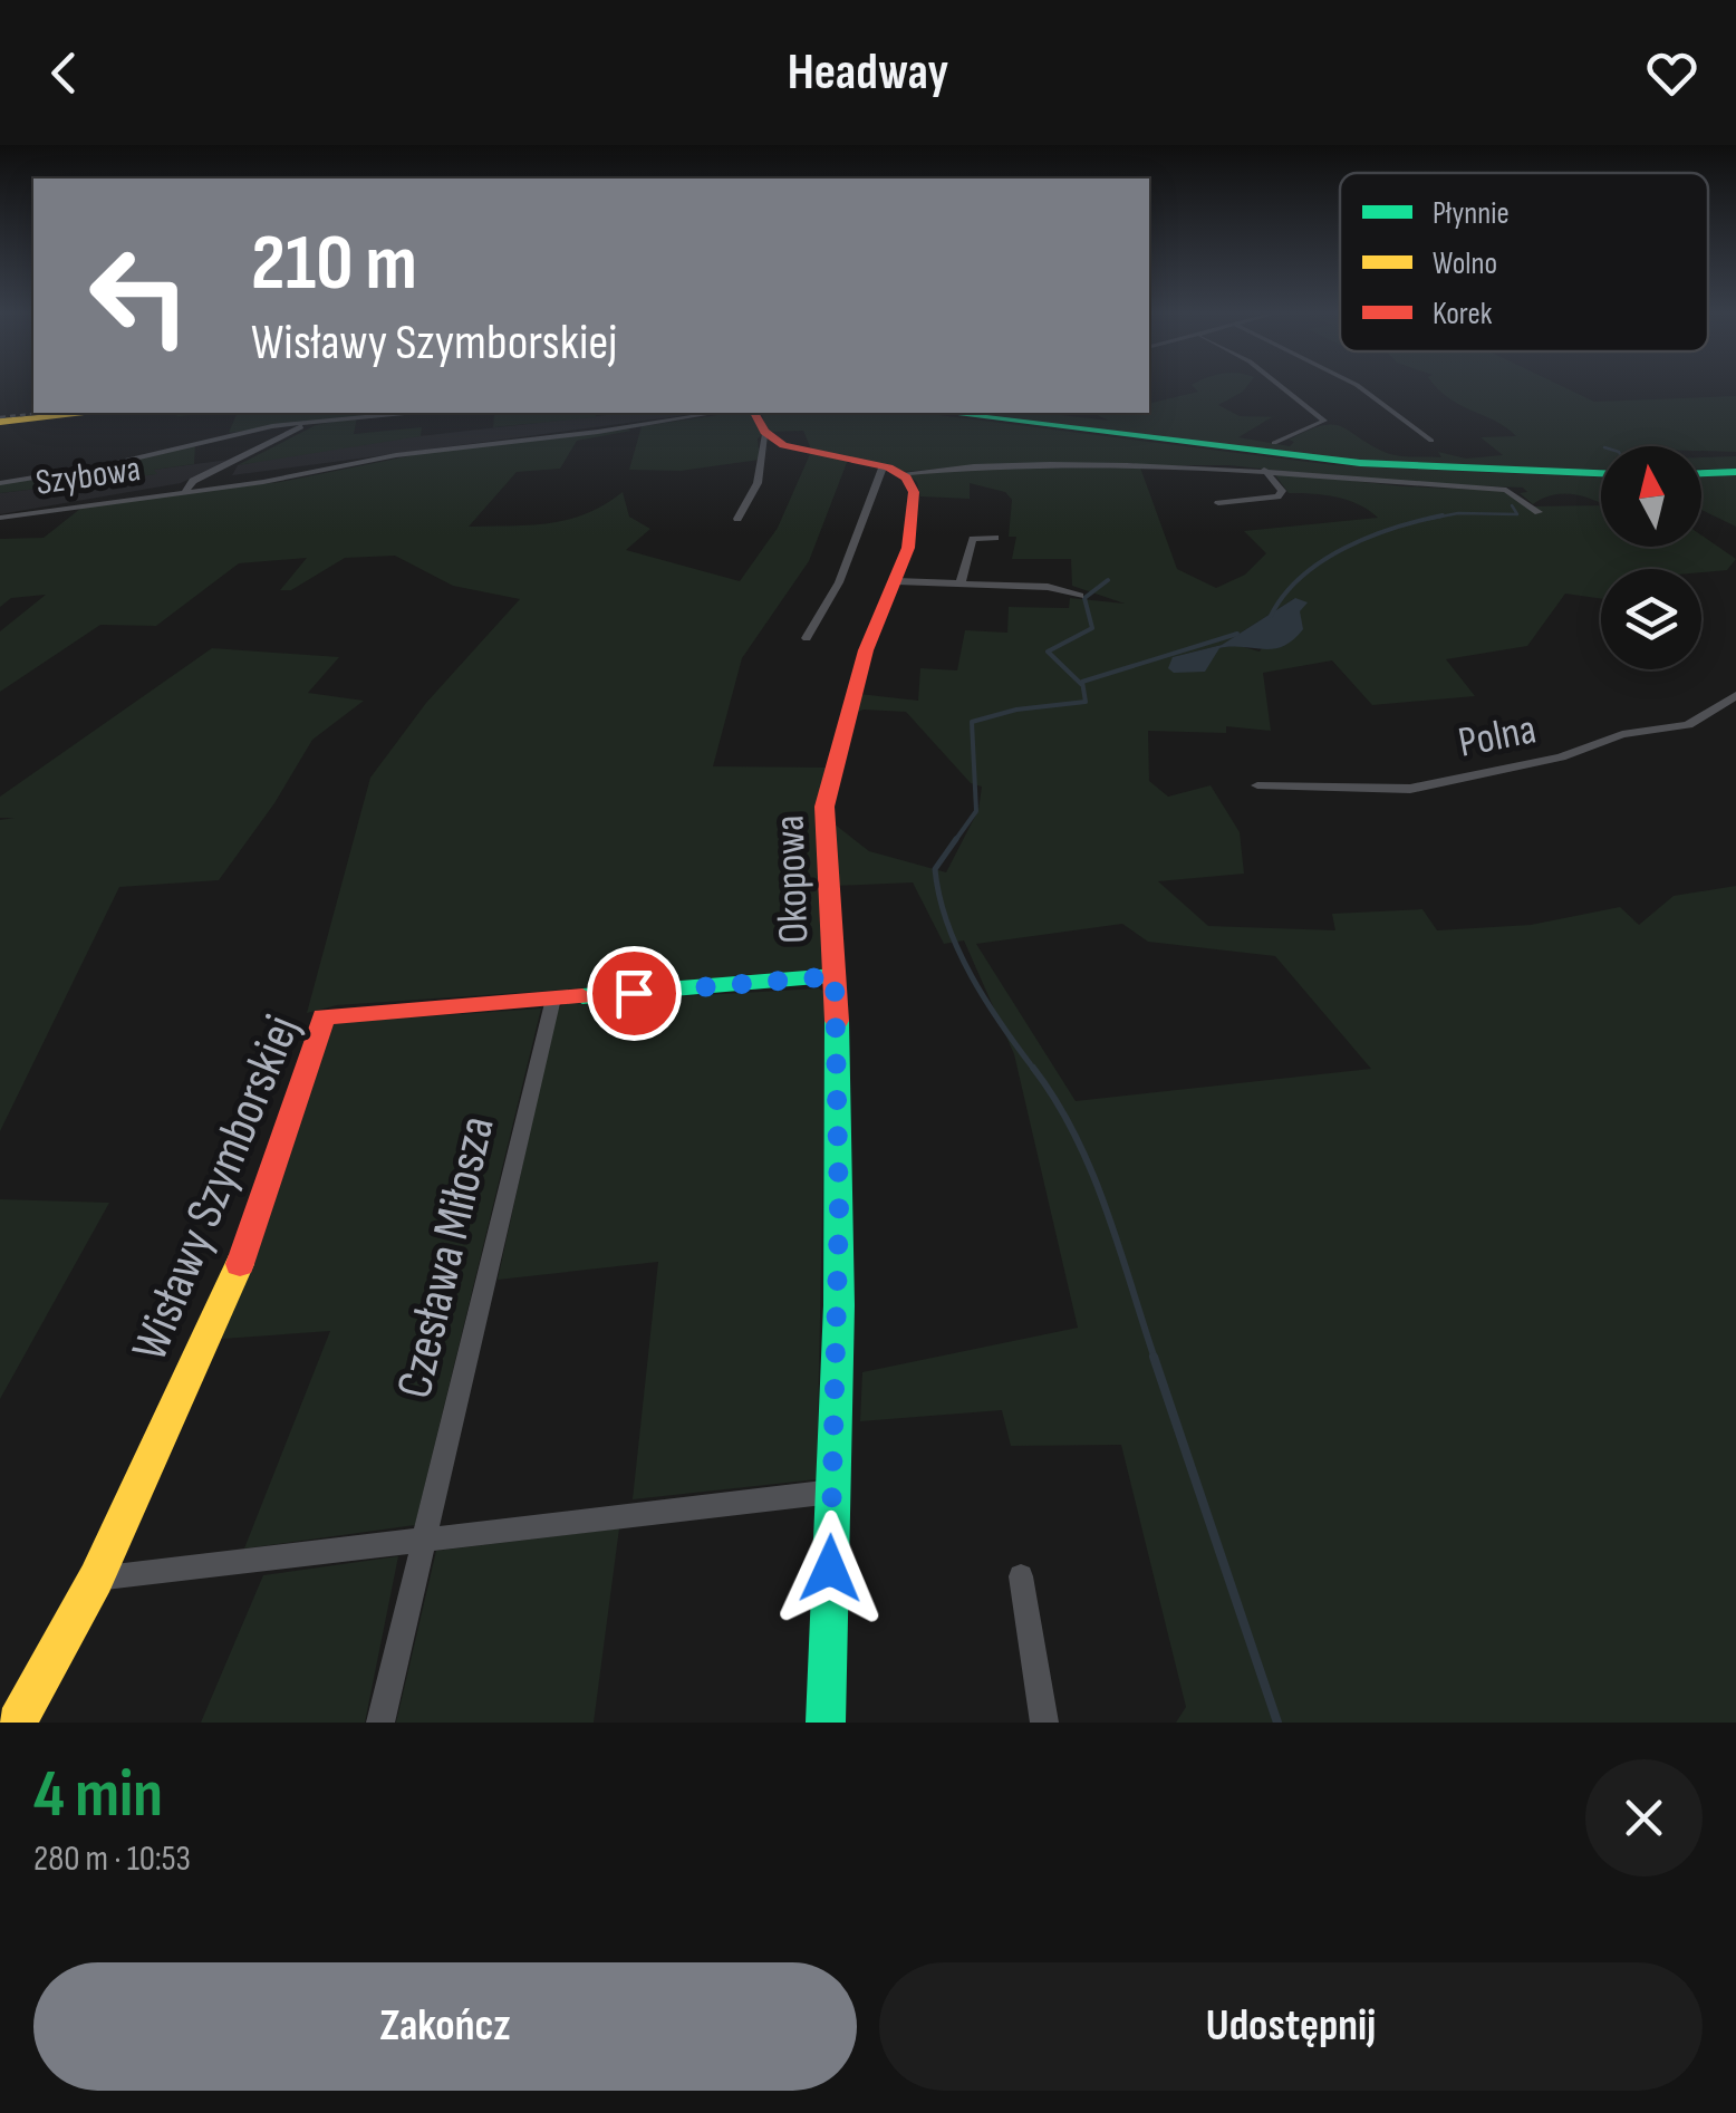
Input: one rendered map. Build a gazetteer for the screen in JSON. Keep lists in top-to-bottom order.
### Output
{
  "streets": {
    "street": [
      "Szybowa",
      "Polna",
      "Okopowa",
      "Wisławy Szymborskiej",
      "Czesława Miłosza"
    ]
  },
  "crossings": [
    ["Okopowa", "Wisławy Szymborskiej"],
    ["Wisławy Szymborskiej", "Czesława Miłosza"]
  ],
  "legend": ["Płynnie", "Wolno", "Korek"],
  "north": "top",
  "page": {
    "header": "Headway",
    "turn": ["210 m", "Wisławy Szymborskiej"],
    "heading": ["4 min", "280 m · 10:53"],
    "buttons": ["Zakończ", "Udostępnij"]
  }
}
